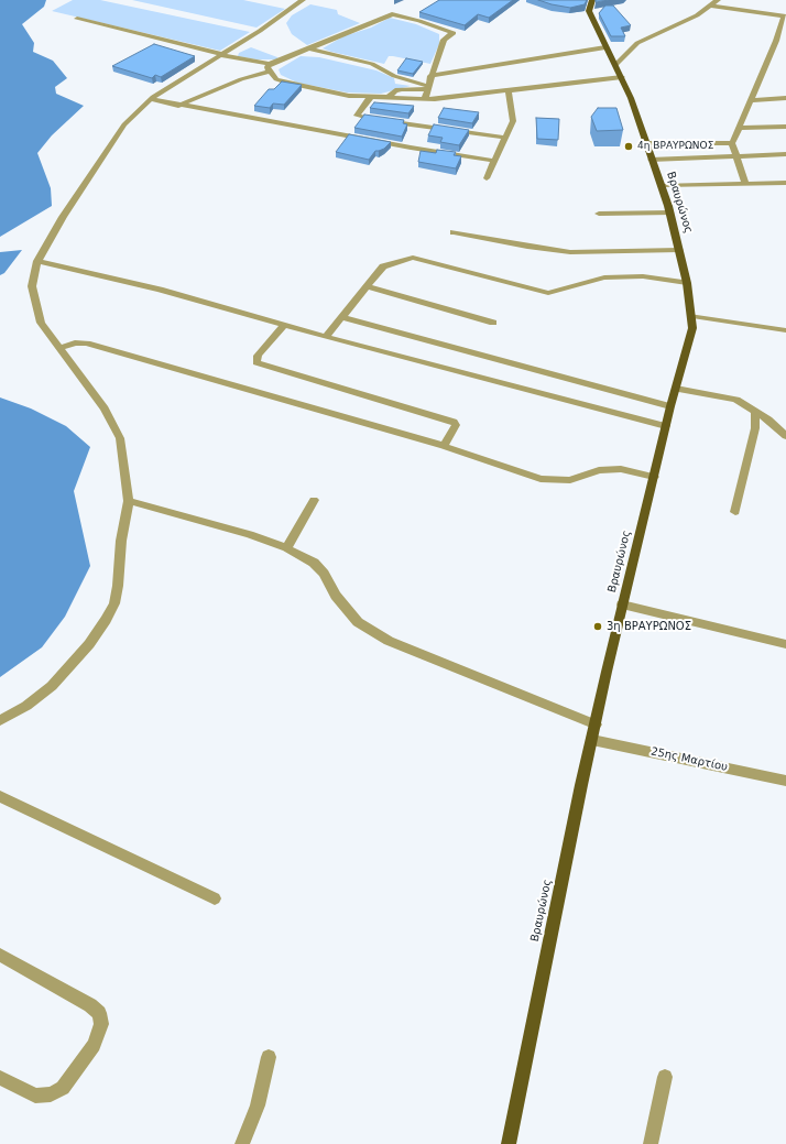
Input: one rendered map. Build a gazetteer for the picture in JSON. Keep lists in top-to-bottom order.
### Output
{
  "streets": {
    "main road": ["Βραυρώνος"],
    "street": ["25ης Μαρτίου"]
  },
  "crossings": [
    ["Βραυρώνος", "25ης Μαρτίου"]
  ],
  "places": ["4η ΒΡΑΥΡΩΝΟΣ", "3η ΒΡΑΥΡΩΝΟΣ"]
}
